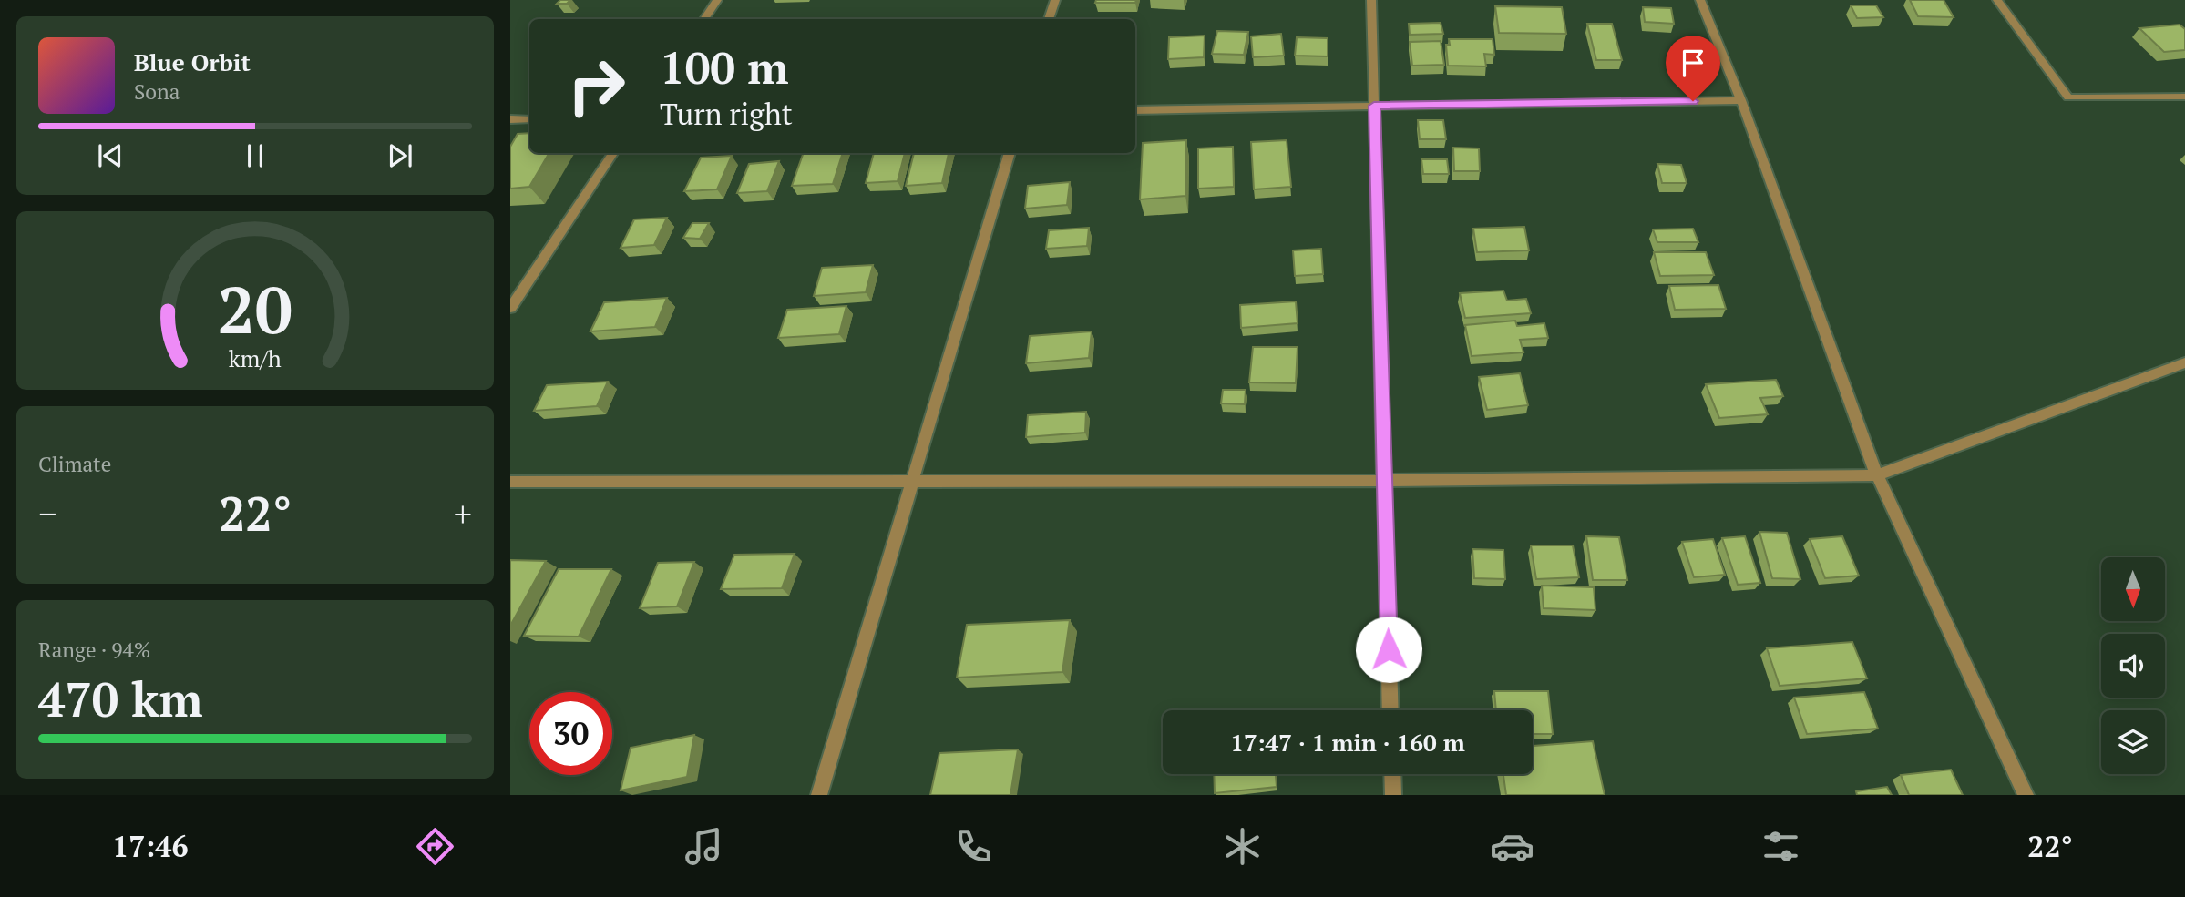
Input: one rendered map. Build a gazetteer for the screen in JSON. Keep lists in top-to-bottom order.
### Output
{
  "north": "bottom",
  "page": {
    "turn": ["100 m", "Turn right"],
    "song": ["Blue Orbit", "Sona"],
    "tile": [
      "Climate",
      ["Range · 94%", "470 km"]
    ],
    "heat": ["−", "22°", "+"],
    "limit": "30",
    "trip": "17:47 · 1 min · 160 m",
    "tabs": ["17:46", "22°"],
    "gauge": ["20", "km/h"]
  }
}
